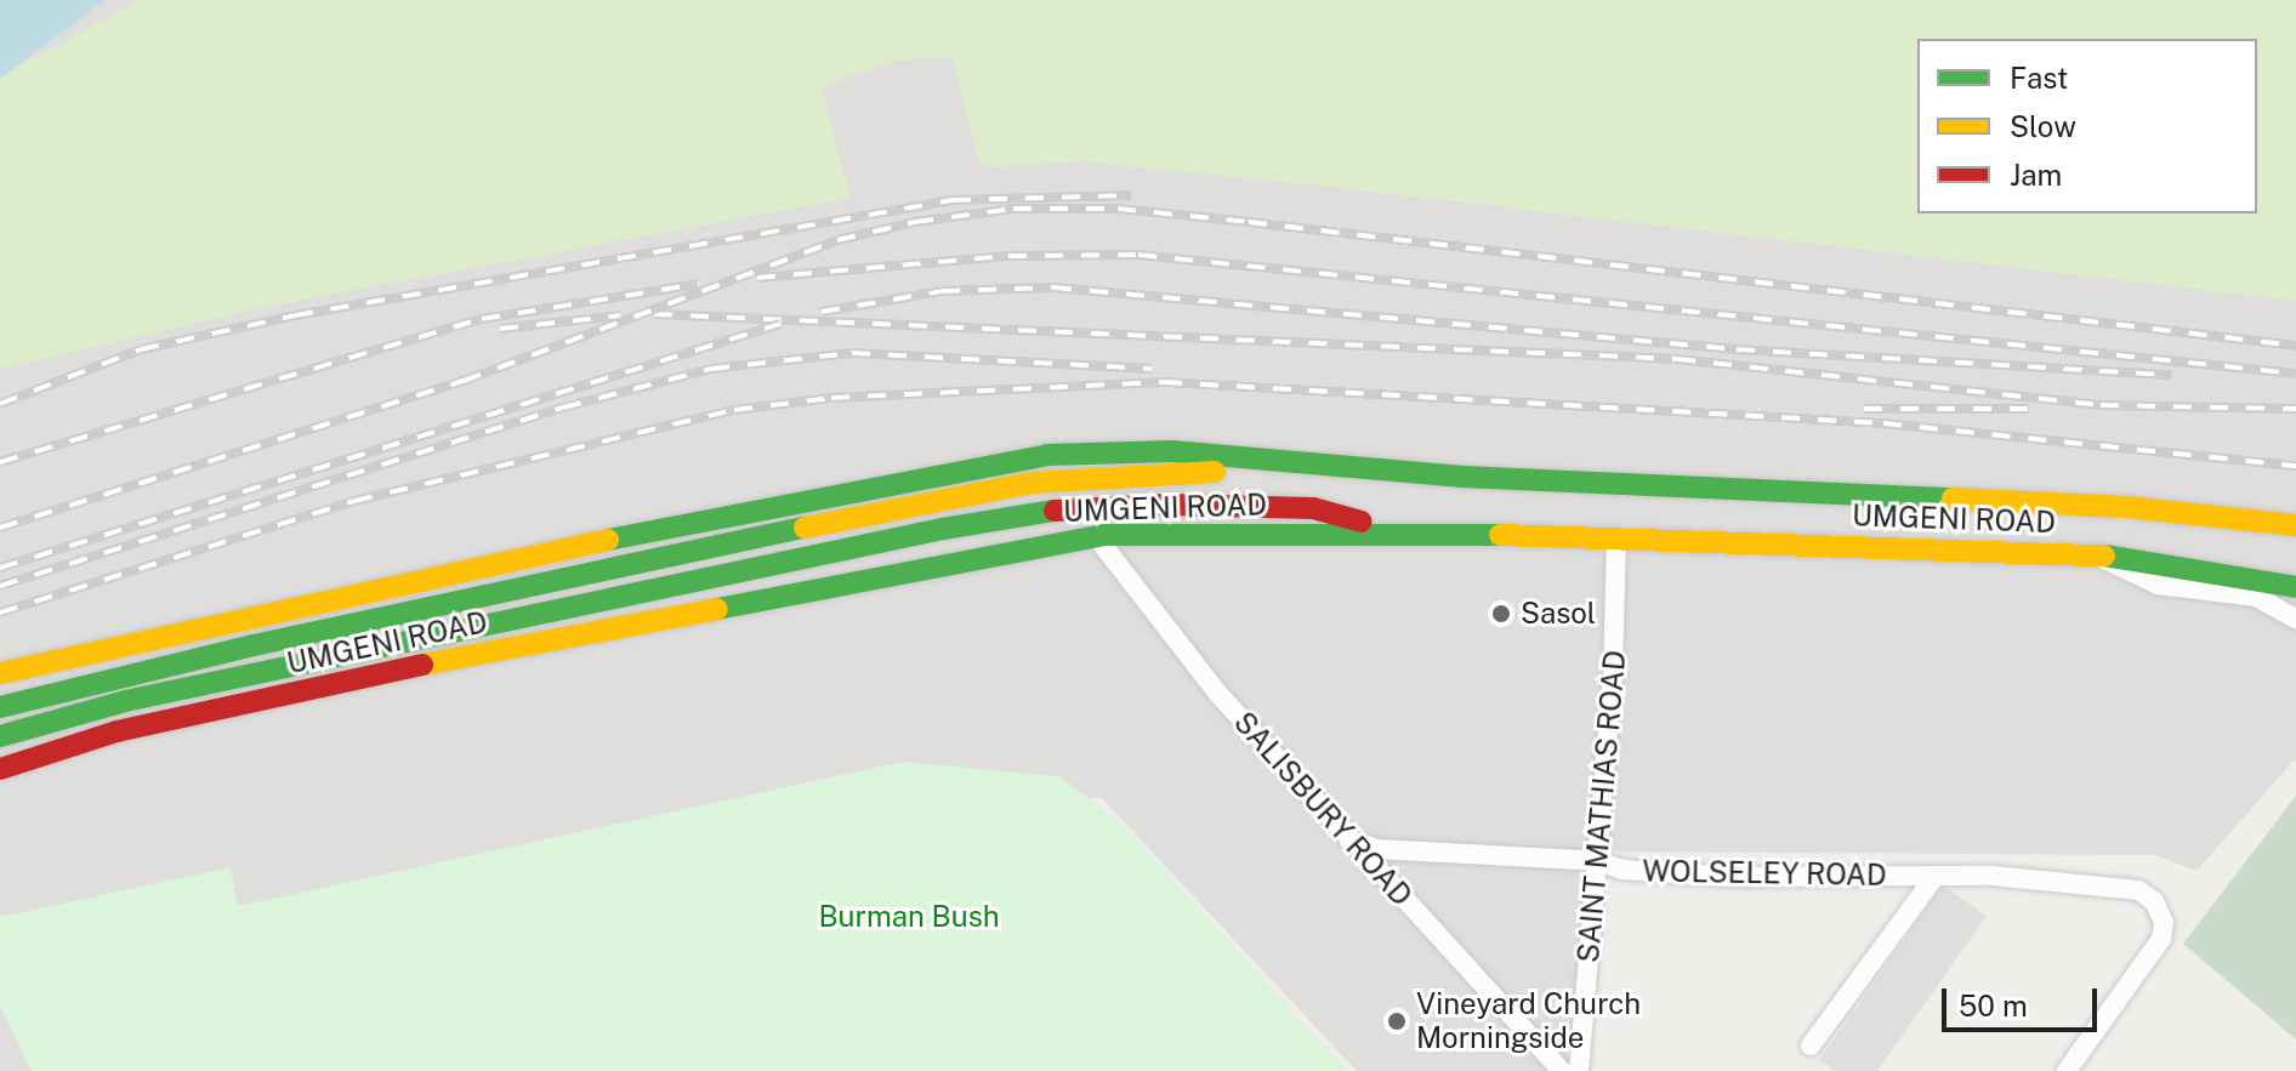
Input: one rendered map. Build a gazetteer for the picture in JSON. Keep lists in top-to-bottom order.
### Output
{
  "streets": {
    "main road": ["UMGENI ROAD"],
    "street": ["SAINT MATHIAS ROAD", "SALISBURY ROAD", "WOLSELEY ROAD"]
  },
  "crossings": [
    ["UMGENI ROAD", "SAINT MATHIAS ROAD"],
    ["UMGENI ROAD", "SALISBURY ROAD"],
    ["SAINT MATHIAS ROAD", "WOLSELEY ROAD"],
    ["SALISBURY ROAD", "WOLSELEY ROAD"]
  ],
  "parks": ["Burman Bush"],
  "places": ["Sasol", "Vineyard Church Morningside"],
  "legend": ["Fast", "Slow", "Jam"],
  "scale_bar": "50 m"
}
